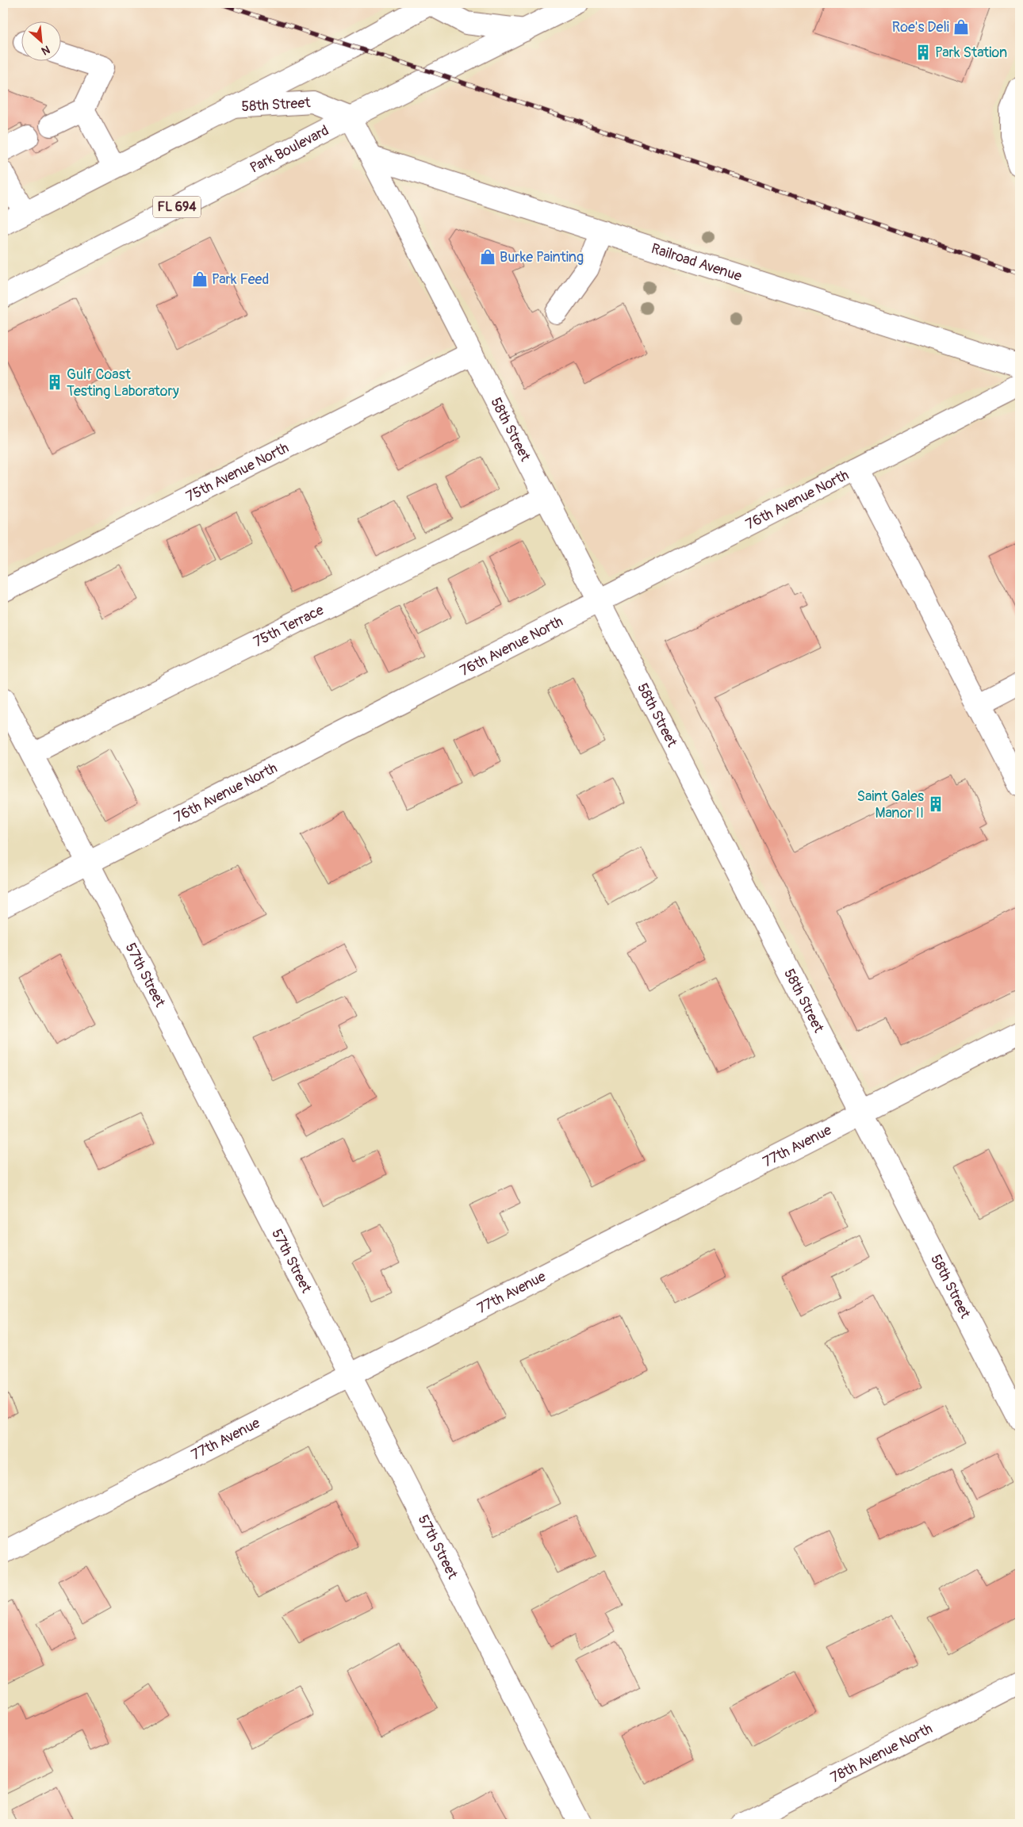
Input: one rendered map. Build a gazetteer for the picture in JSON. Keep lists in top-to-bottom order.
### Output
{
  "streets": {
    "street": [
      "58th Street",
      "Park Boulevard",
      "FL 694",
      "Railroad Avenue",
      "75th Avenue North",
      "76th Avenue North",
      "75th Terrace",
      "57th Street",
      "77th Avenue",
      "78th Avenue North"
    ]
  },
  "crossings": [
    ["58th Street", "Park Boulevard"],
    ["58th Street", "Railroad Avenue"],
    ["58th Street", "75th Avenue North"],
    ["58th Street", "76th Avenue North"],
    ["58th Street", "75th Terrace"],
    ["58th Street", "77th Avenue"],
    ["76th Avenue North", "57th Street"],
    ["75th Terrace", "57th Street"],
    ["57th Street", "77th Avenue"]
  ],
  "places": {
    "shop": ["Roe's Deli", "Burke Painting", "Park Feed"],
    "building": ["Park Station", "Gulf Coast Testing Laboratory", "Saint Gales Manor II"]
  },
  "north": "bottom right"
}
